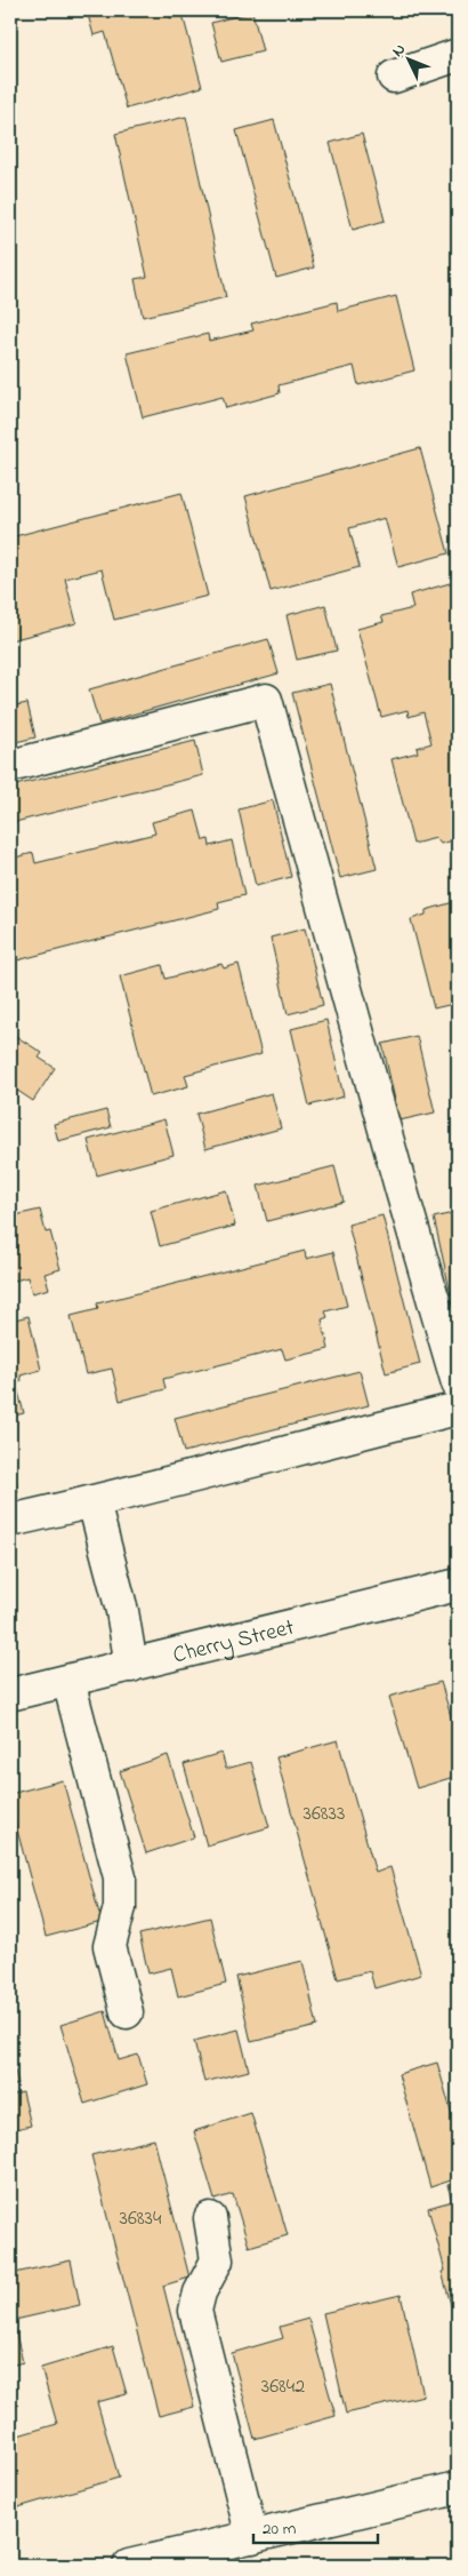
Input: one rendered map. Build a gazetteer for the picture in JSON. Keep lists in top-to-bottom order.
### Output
{
  "streets": {
    "street": ["Cherry Street"]
  },
  "house_numbers": ["36833", "36834", "36842"],
  "scale_bar": "20 m",
  "north": "top left"
}
